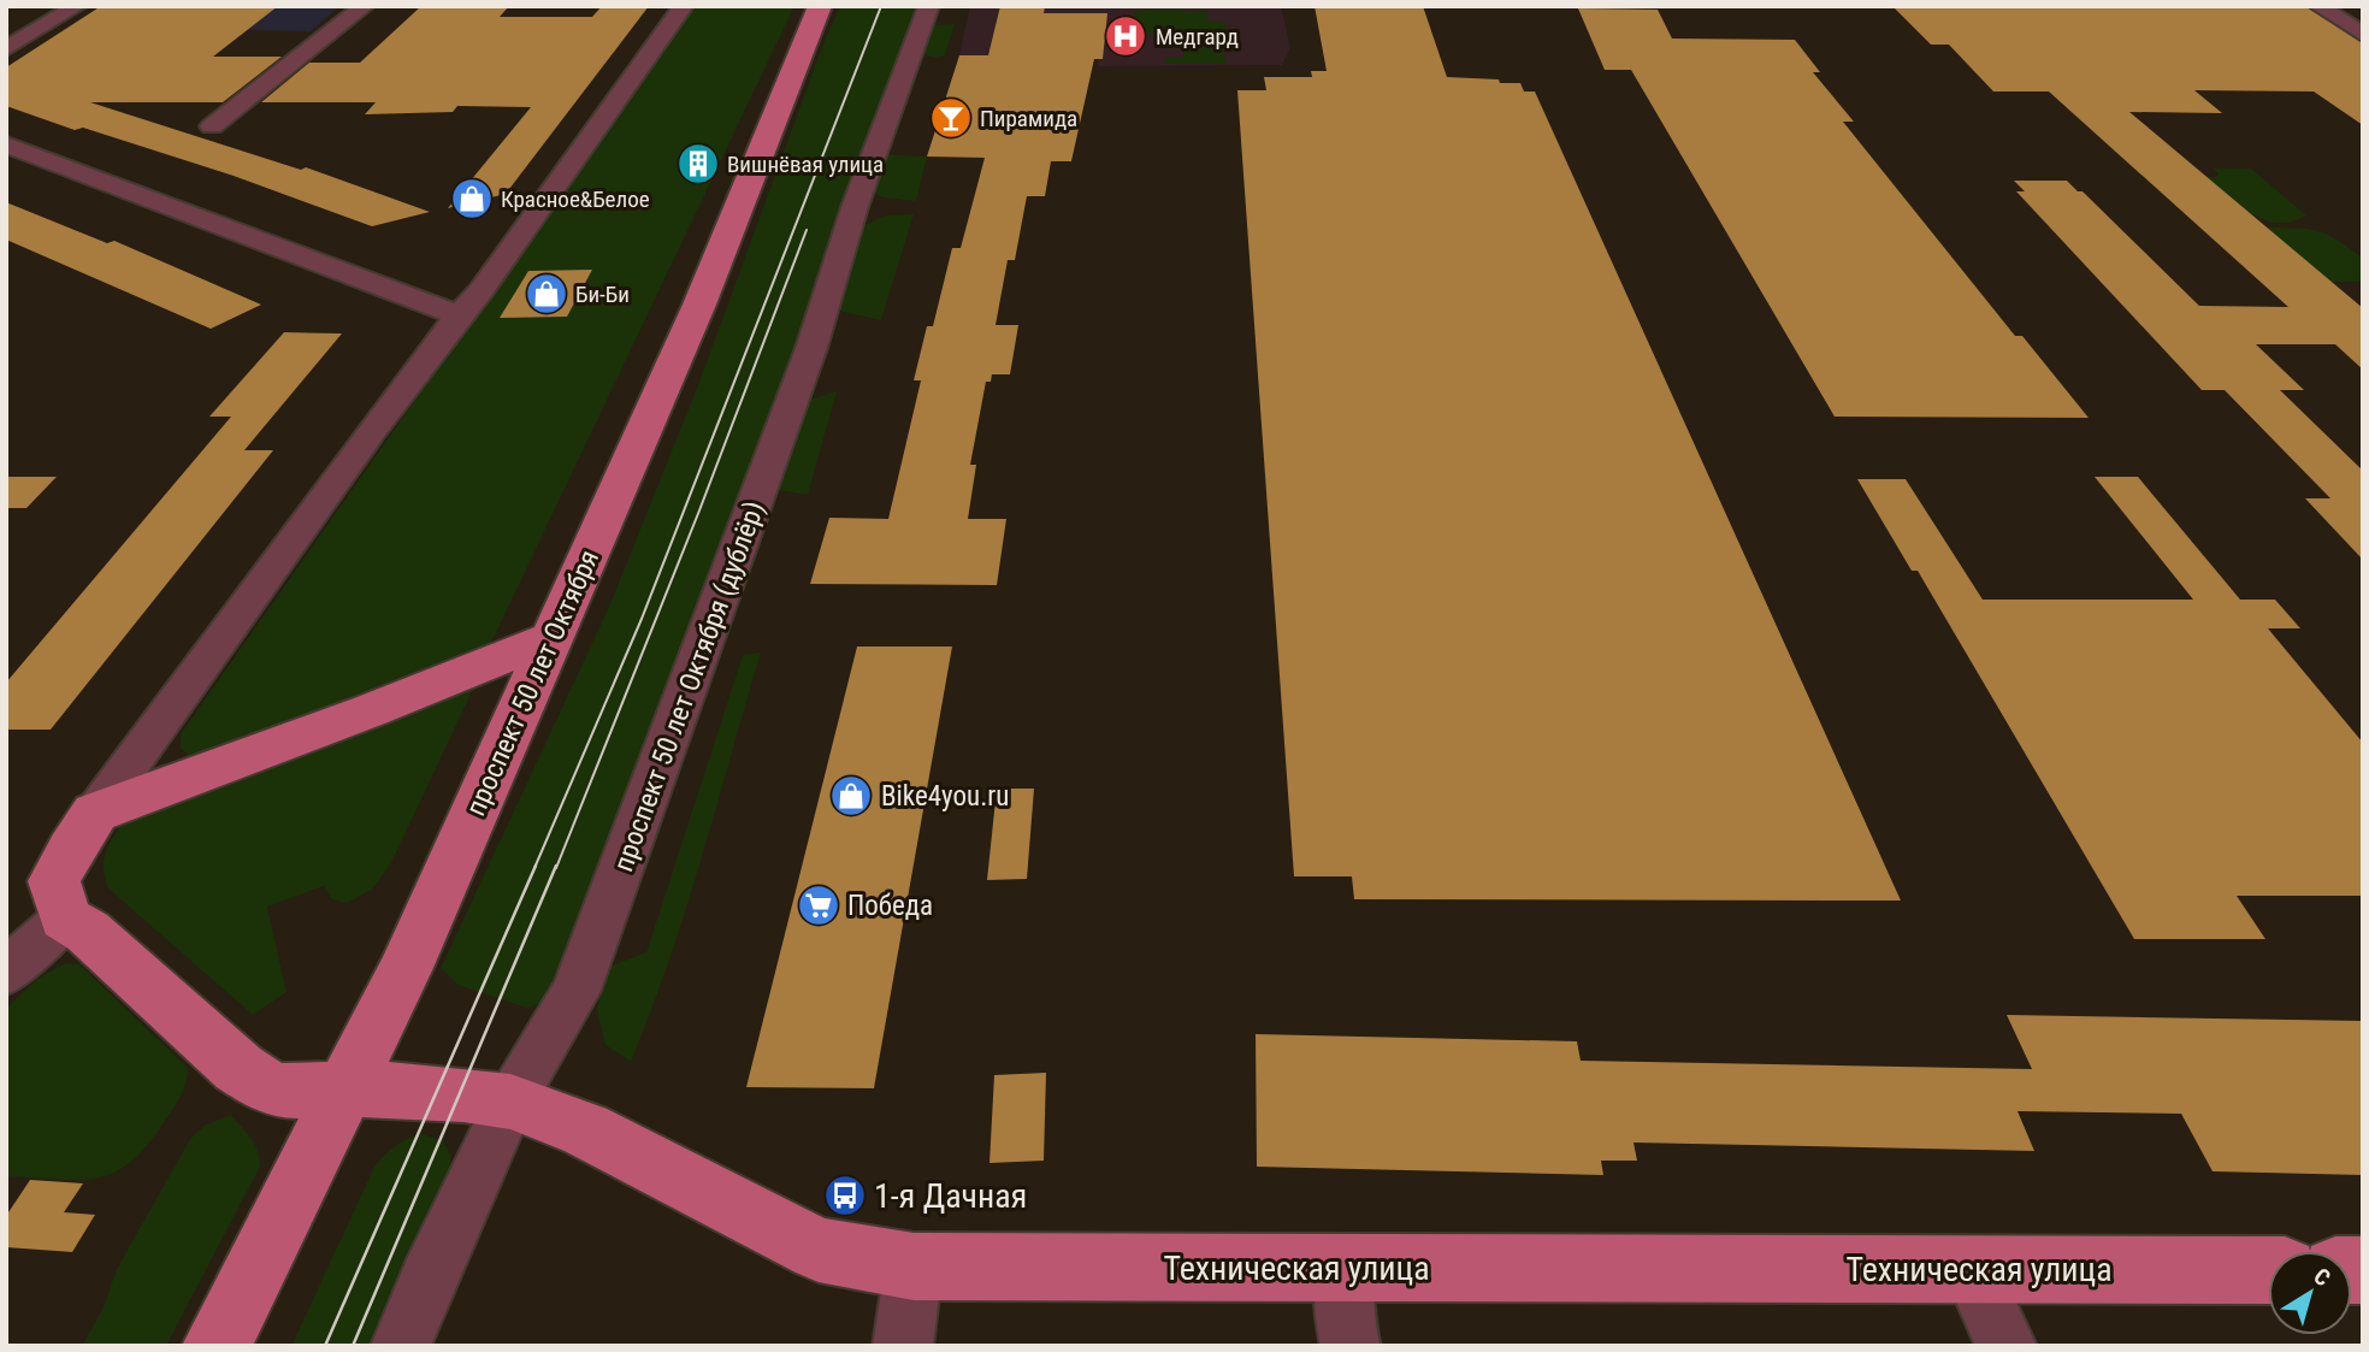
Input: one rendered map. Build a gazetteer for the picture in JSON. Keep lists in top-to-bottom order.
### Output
{
  "streets": {
    "main road": ["проспект 50 лет Октября", "Техническая улица"],
    "street": ["проспект 50 лет Октября (дублёр)"]
  },
  "crossings": [
    ["проспект 50 лет Октября", "Техническая улица"],
    ["проспект 50 лет Октября (дублёр)", "Техническая улица"]
  ],
  "places": {
    "hospital": ["Медгард"],
    "bar": ["Пирамида"],
    "building": ["Вишнёвая улица"],
    "shop": ["Красное&Белое", "Би-Би", "Bike4you.ru"],
    "supermarket": ["Победа"],
    "bus stop": ["1-я Дачная"]
  },
  "north": "top right"
}
